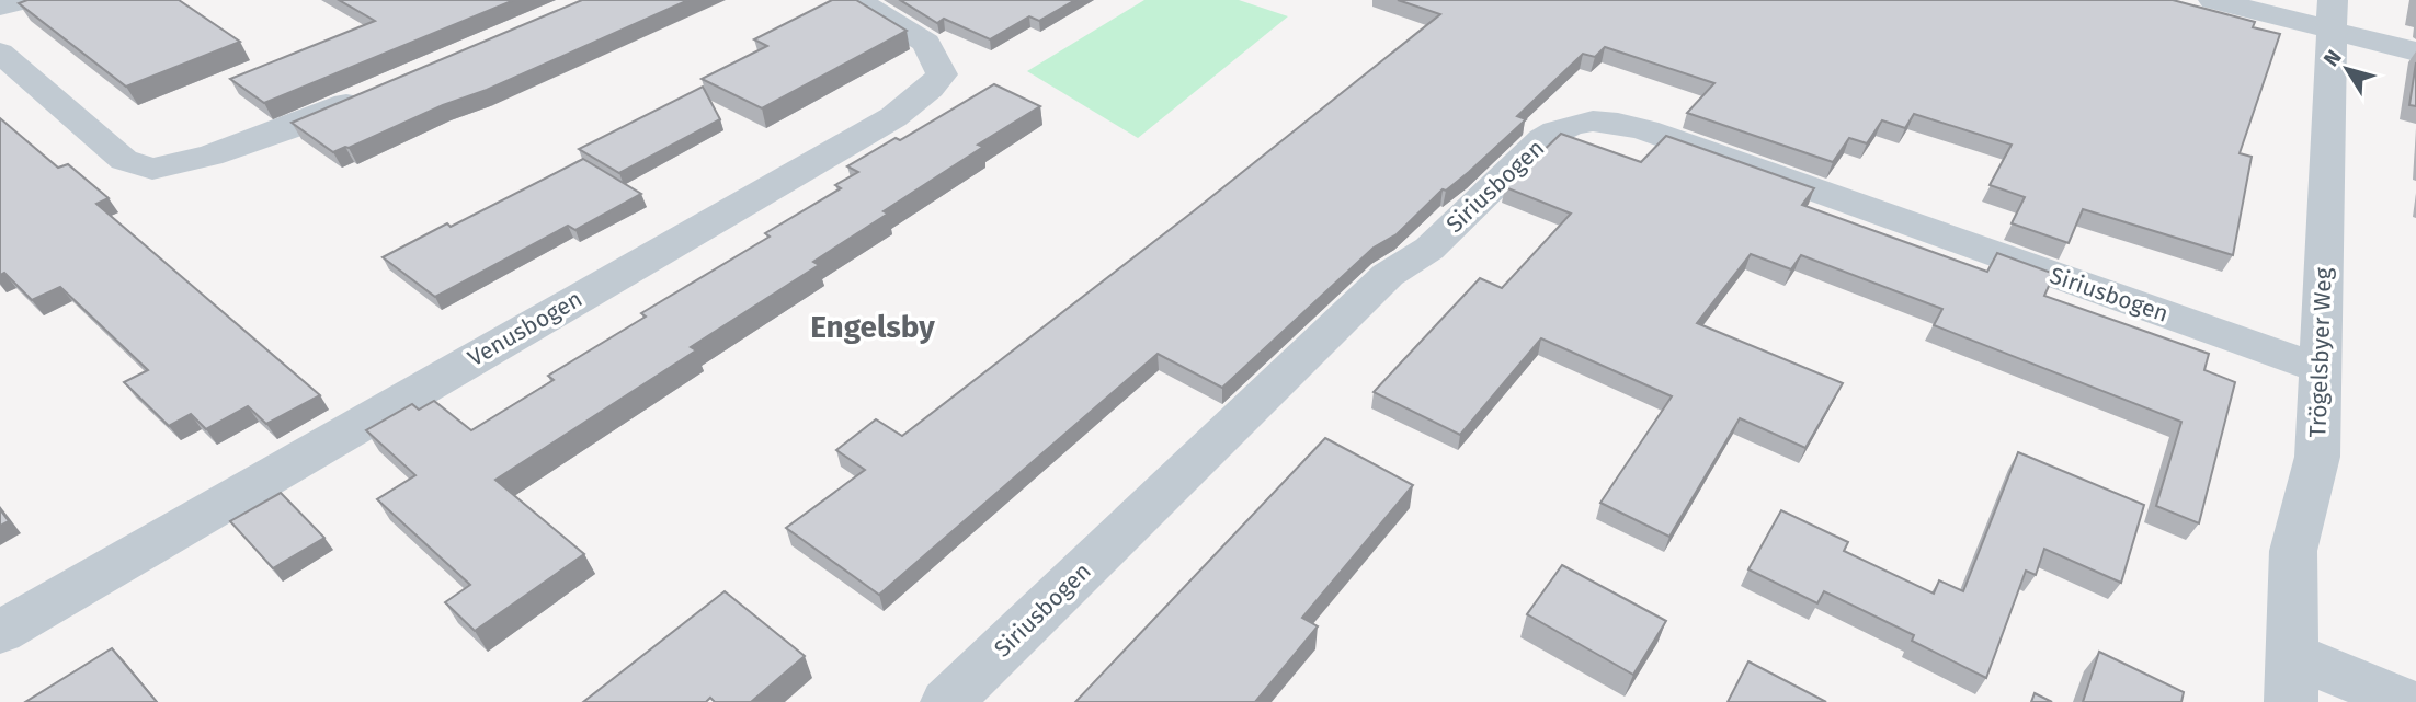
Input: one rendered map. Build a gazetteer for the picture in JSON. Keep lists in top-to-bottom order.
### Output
{
  "streets": {
    "street": ["Siriusbogen", "Venusbogen", "Trögelsbyer Weg"]
  },
  "crossings": [
    ["Siriusbogen", "Trögelsbyer Weg"]
  ],
  "districts": ["Engelsby"],
  "north": "top left"
}
